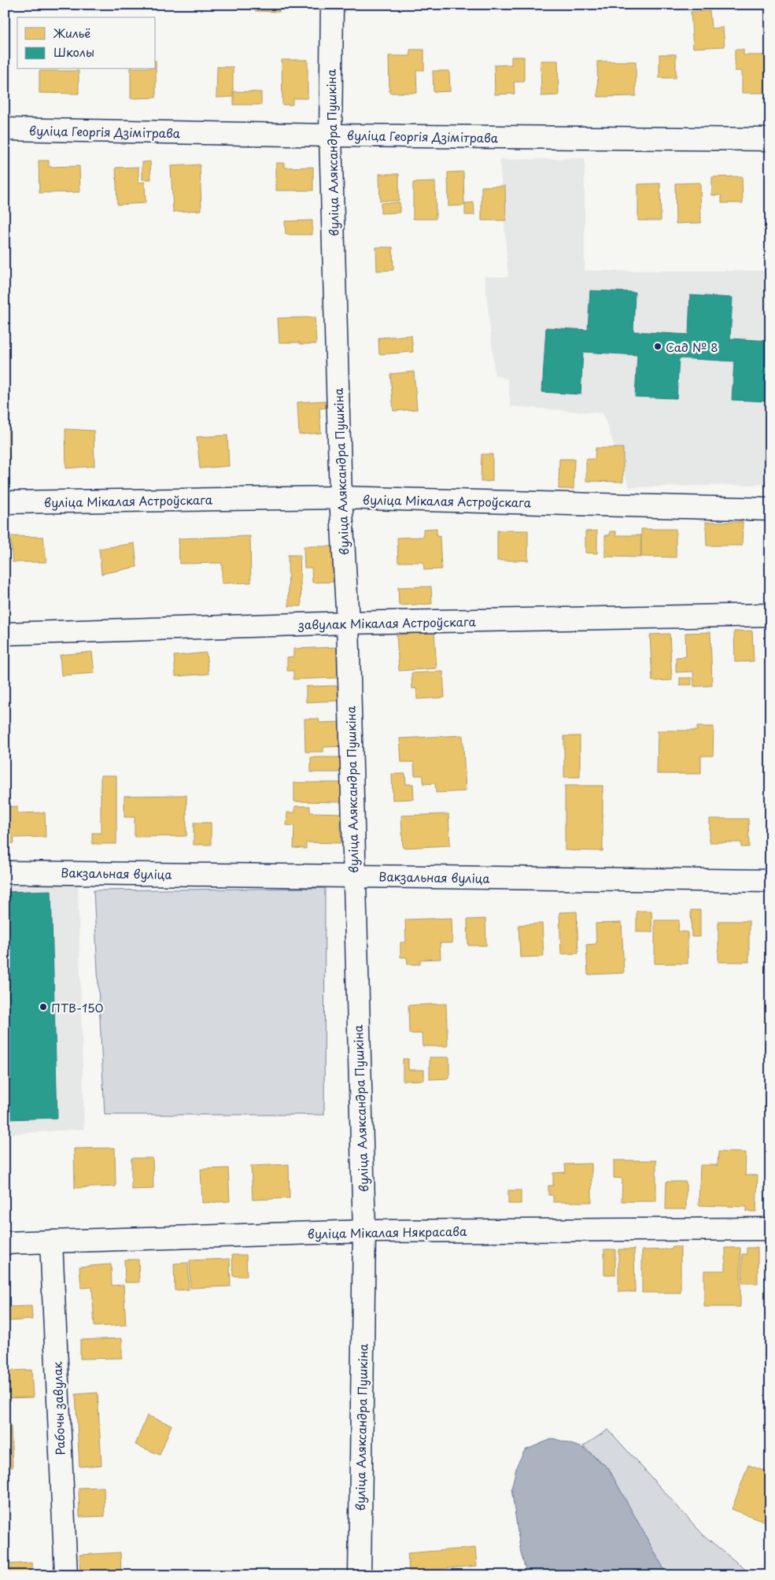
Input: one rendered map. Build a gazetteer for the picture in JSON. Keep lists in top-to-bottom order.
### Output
{
  "streets": {
    "street": [
      "вуліца Георгія Дзімітрава",
      "вуліца Аляксандра Пушкіна",
      "вуліца Мікалая Астроўскага",
      "завулак Мікалая Астроўскага",
      "Вакзальная вуліца",
      "вуліца Мікалая Някрасава",
      "Рабочы завулак"
    ]
  },
  "crossings": [
    ["вуліца Георгія Дзімітрава", "вуліца Аляксандра Пушкіна"],
    ["вуліца Аляксандра Пушкіна", "вуліца Мікалая Астроўскага"],
    ["вуліца Аляксандра Пушкіна", "завулак Мікалая Астроўскага"],
    ["вуліца Аляксандра Пушкіна", "Вакзальная вуліца"],
    ["вуліца Аляксандра Пушкіна", "вуліца Мікалая Някрасава"],
    ["вуліца Мікалая Някрасава", "Рабочы завулак"]
  ],
  "places": ["Сад № 8", "ПТВ-150"],
  "legend": ["Жильё", "Школы"]
}
